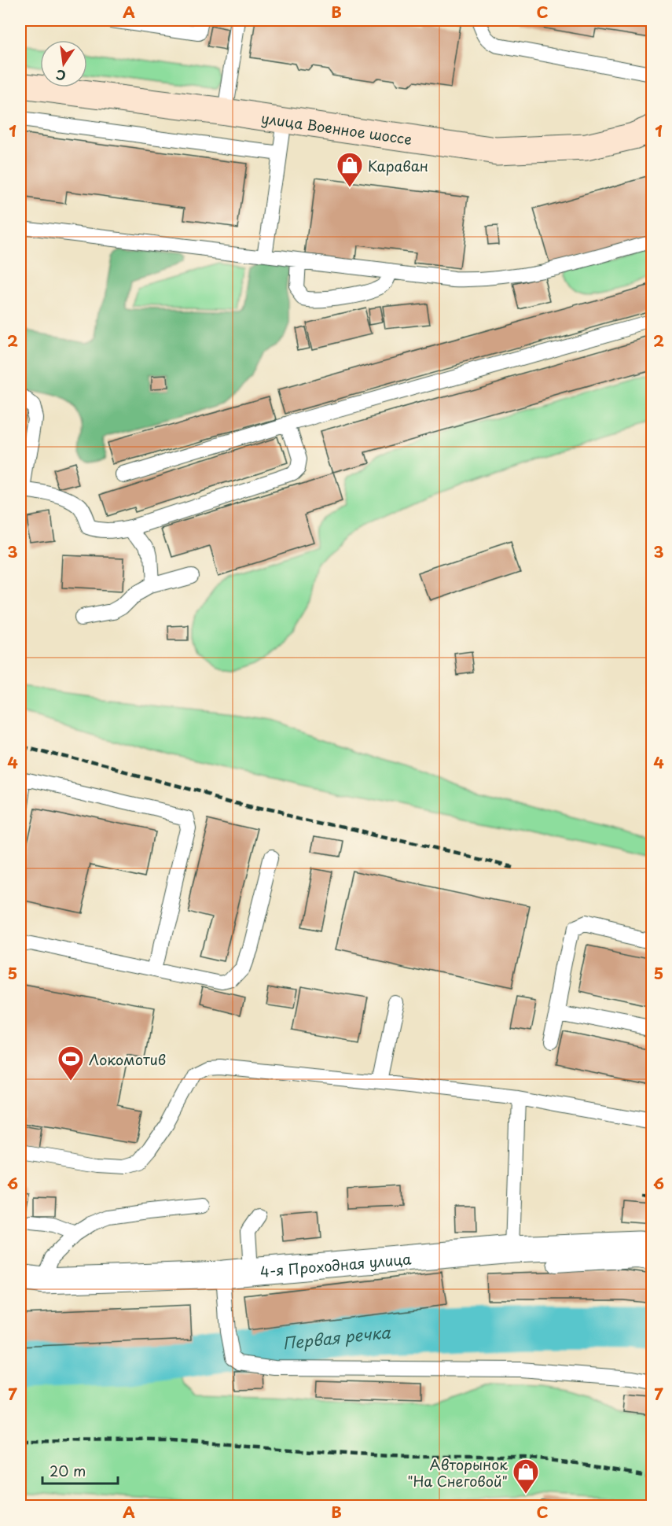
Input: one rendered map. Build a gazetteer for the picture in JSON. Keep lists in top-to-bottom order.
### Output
{
  "streets": {
    "main road": ["улица Военное шоссе"],
    "street": ["4-я Проходная улица"]
  },
  "water": ["Первая речка"],
  "places": {
    "shop": ["Караван", "Авторынок \"На Снеговой\""],
    "sports": ["Локомотив"]
  },
  "scale_bar": "20 m",
  "north": "bottom",
  "grid": {
    "columns": ["A", "B", "C"],
    "rows": [
      "1",
      "2",
      "3",
      "4",
      "5",
      "6",
      "7"
    ]
  }
}
